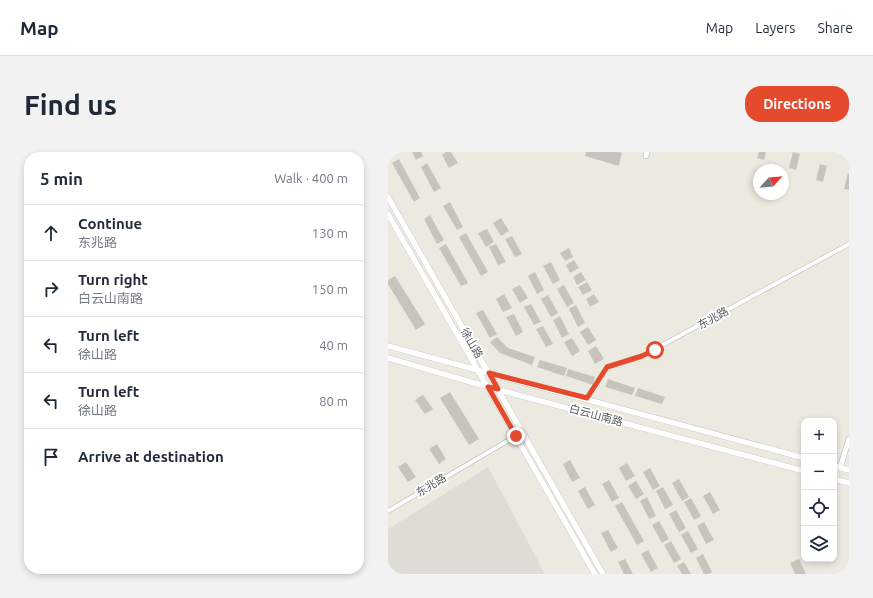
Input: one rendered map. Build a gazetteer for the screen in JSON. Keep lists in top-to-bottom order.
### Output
{
  "streets": {
    "main road": ["徐山路", "白云山南路"],
    "street": ["东兆路"]
  },
  "crossings": [
    ["东兆路", "徐山路"],
    ["东兆路", "白云山南路"],
    ["徐山路", "白云山南路"]
  ],
  "north": "top right",
  "page": {
    "header": "Map",
    "nav": ["Map", "Layers", "Share"],
    "buttons": "Directions",
    "title": "Find us",
    "heading": ["5 min", "Walk · 400 m"],
    "list": [
      ["Continue", "东兆路", "130 m"],
      ["Turn right", "白云山南路", "150 m"],
      ["Turn left", "徐山路", "40 m"],
      ["Turn left", "徐山路", "80 m"],
      "Arrive at destination"
    ],
    "map_buttons": ["+", "−"]
  }
}
